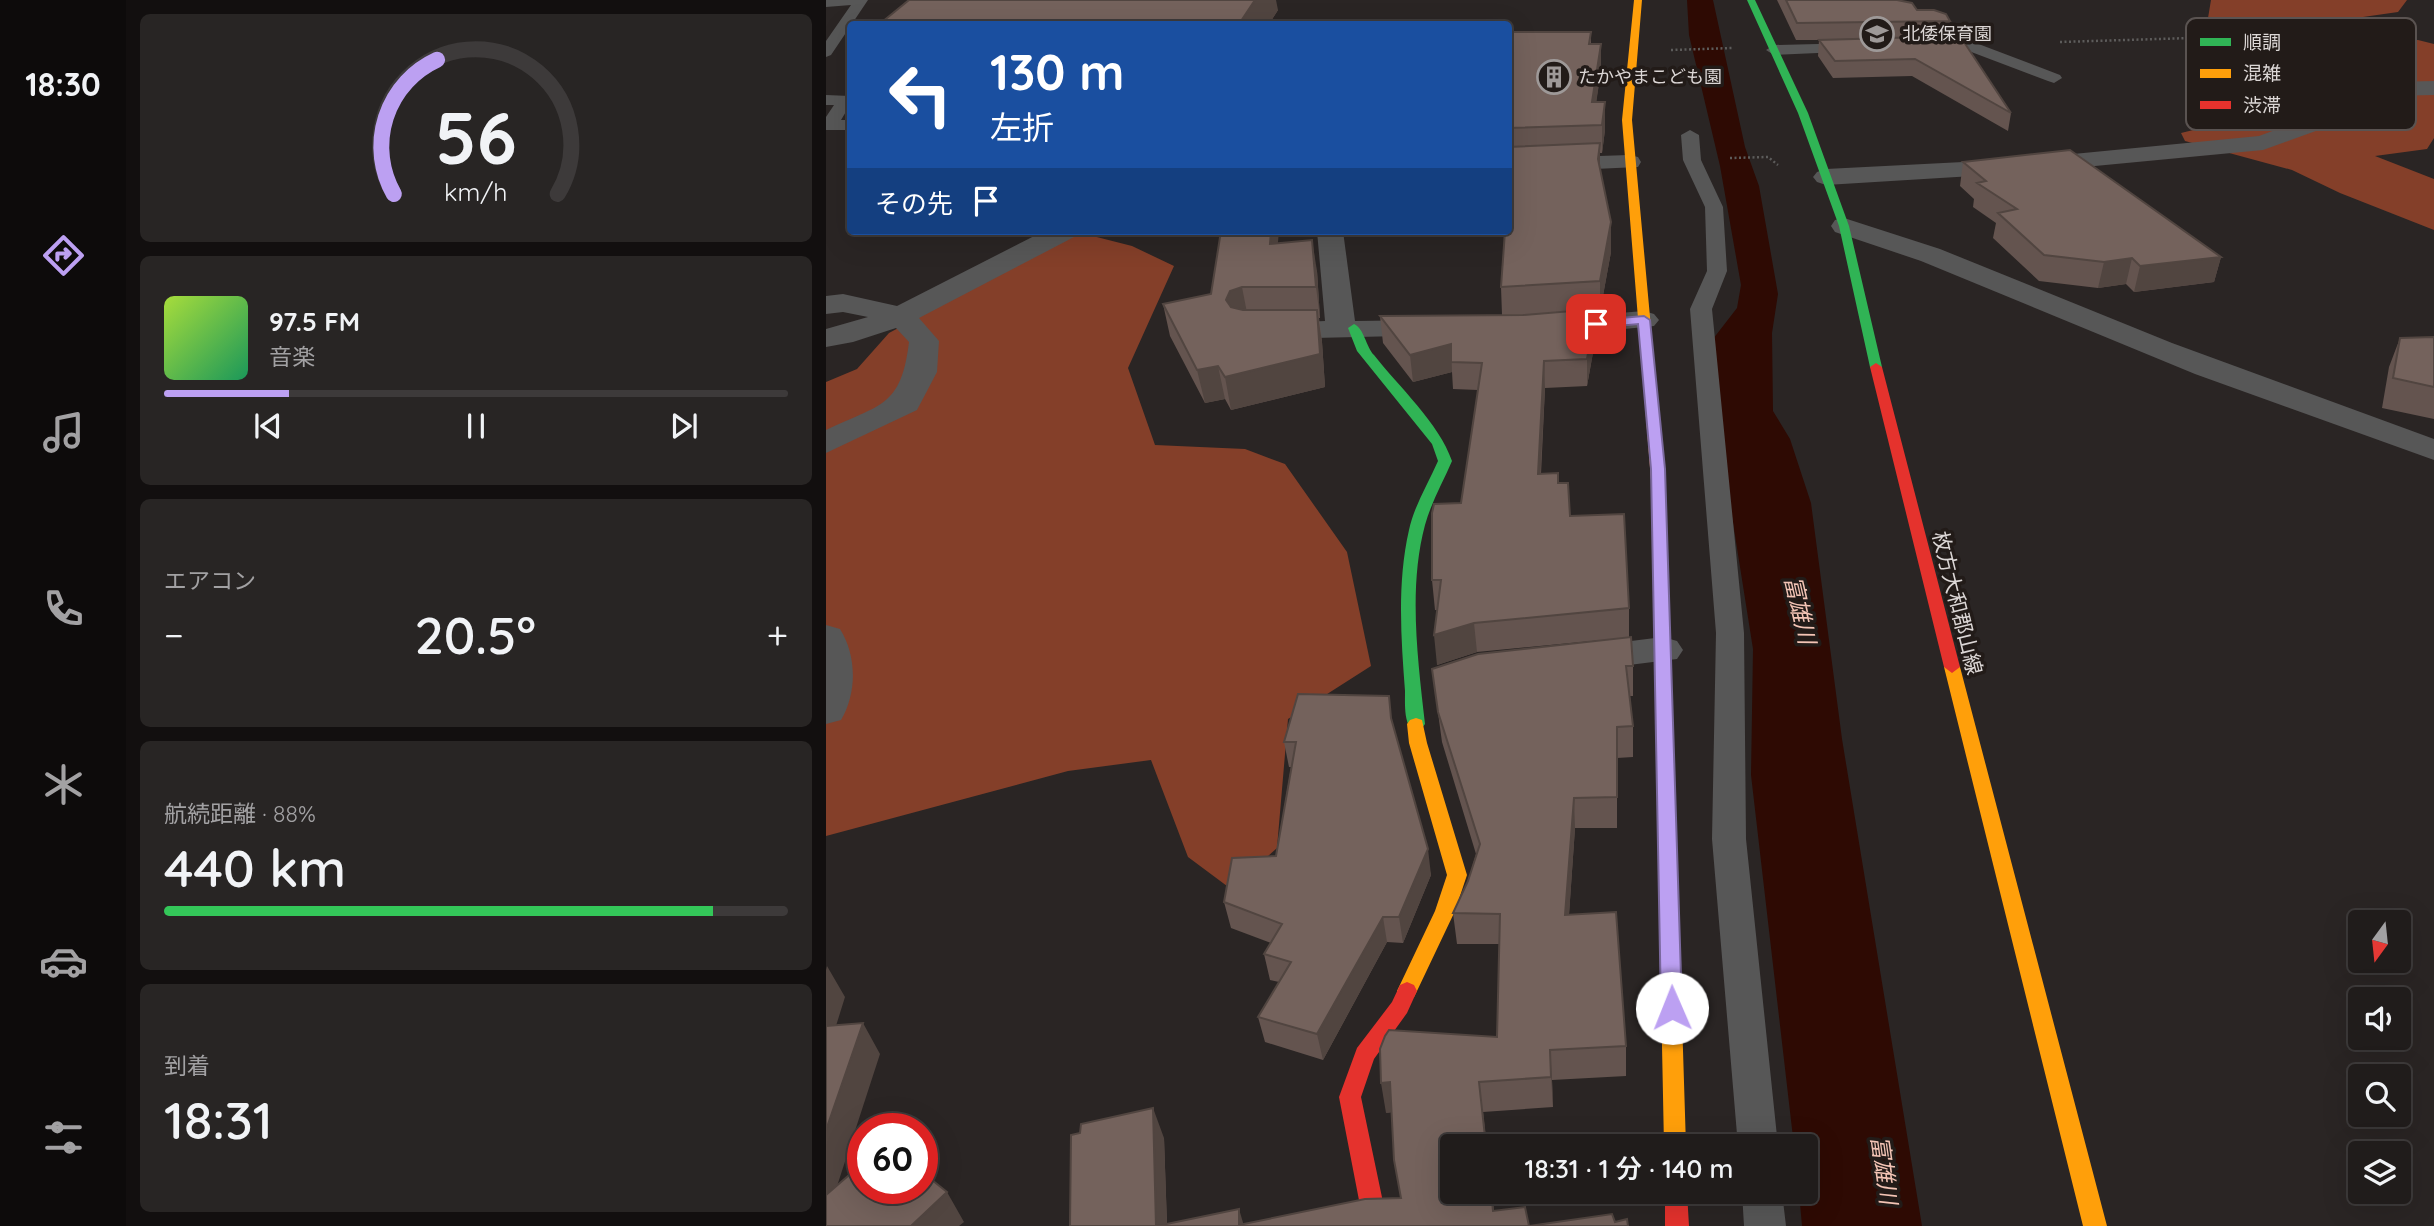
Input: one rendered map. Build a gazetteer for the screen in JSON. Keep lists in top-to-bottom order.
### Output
{
  "streets": {
    "main road": ["枚方大和郡山線"]
  },
  "water": ["富雄川"],
  "places": {
    "school or university": ["北倭保育園"],
    "building": ["たかやまこども園"]
  },
  "legend": ["順調", "混雑", "渋滞"],
  "north": "bottom",
  "page": {
    "tabs": "18:30",
    "turn": ["130 m", "左折"],
    "then": "その先",
    "song": ["97.5 FM", "音楽"],
    "tile": [
      "エアコン",
      ["航続距離 · 88%", "440 km"],
      ["到着", "18:31"]
    ],
    "heat": ["−", "20.5°", "+"],
    "limit": "60",
    "trip": "18:31 · 1 分 · 140 m",
    "gauge": ["56", "km/h"]
  }
}
